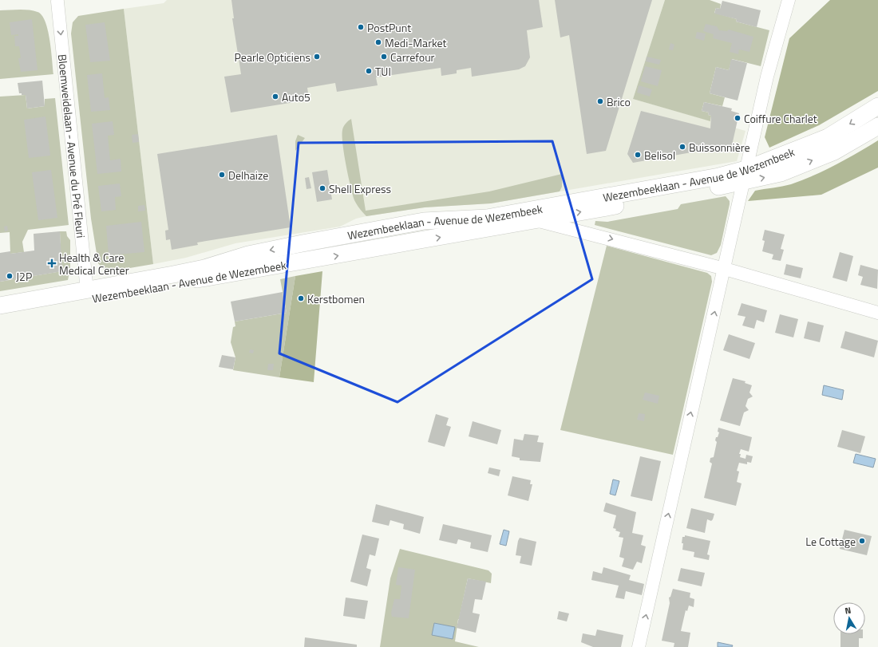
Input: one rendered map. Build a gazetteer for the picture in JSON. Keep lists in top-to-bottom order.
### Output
{
  "streets": {
    "main road": ["Wezembeeklaan - Avenue de Wezembeek"],
    "street": ["Bloemweidelaan - Avenue du Pré Fleuri"]
  },
  "crossings": [
    ["Bloemweidelaan - Avenue du Pré Fleuri", "Wezembeeklaan - Avenue de Wezembeek"]
  ],
  "one_way": ["Bloemweidelaan - Avenue du Pré Fleuri"],
  "places": {
    "other": [
      "PostPunt",
      "Medi-Market",
      "Pearle Opticiens",
      "Carrefour",
      "TUI",
      "Auto5",
      "Brico",
      "Coiffure Charlet",
      "Buissonnière",
      "Belisol",
      "Delhaize",
      "Shell Express",
      "J2P",
      "Kerstbomen",
      "Le Cottage"
    ],
    "health": ["Health & Care Medical Center"]
  },
  "north": "top"
}
